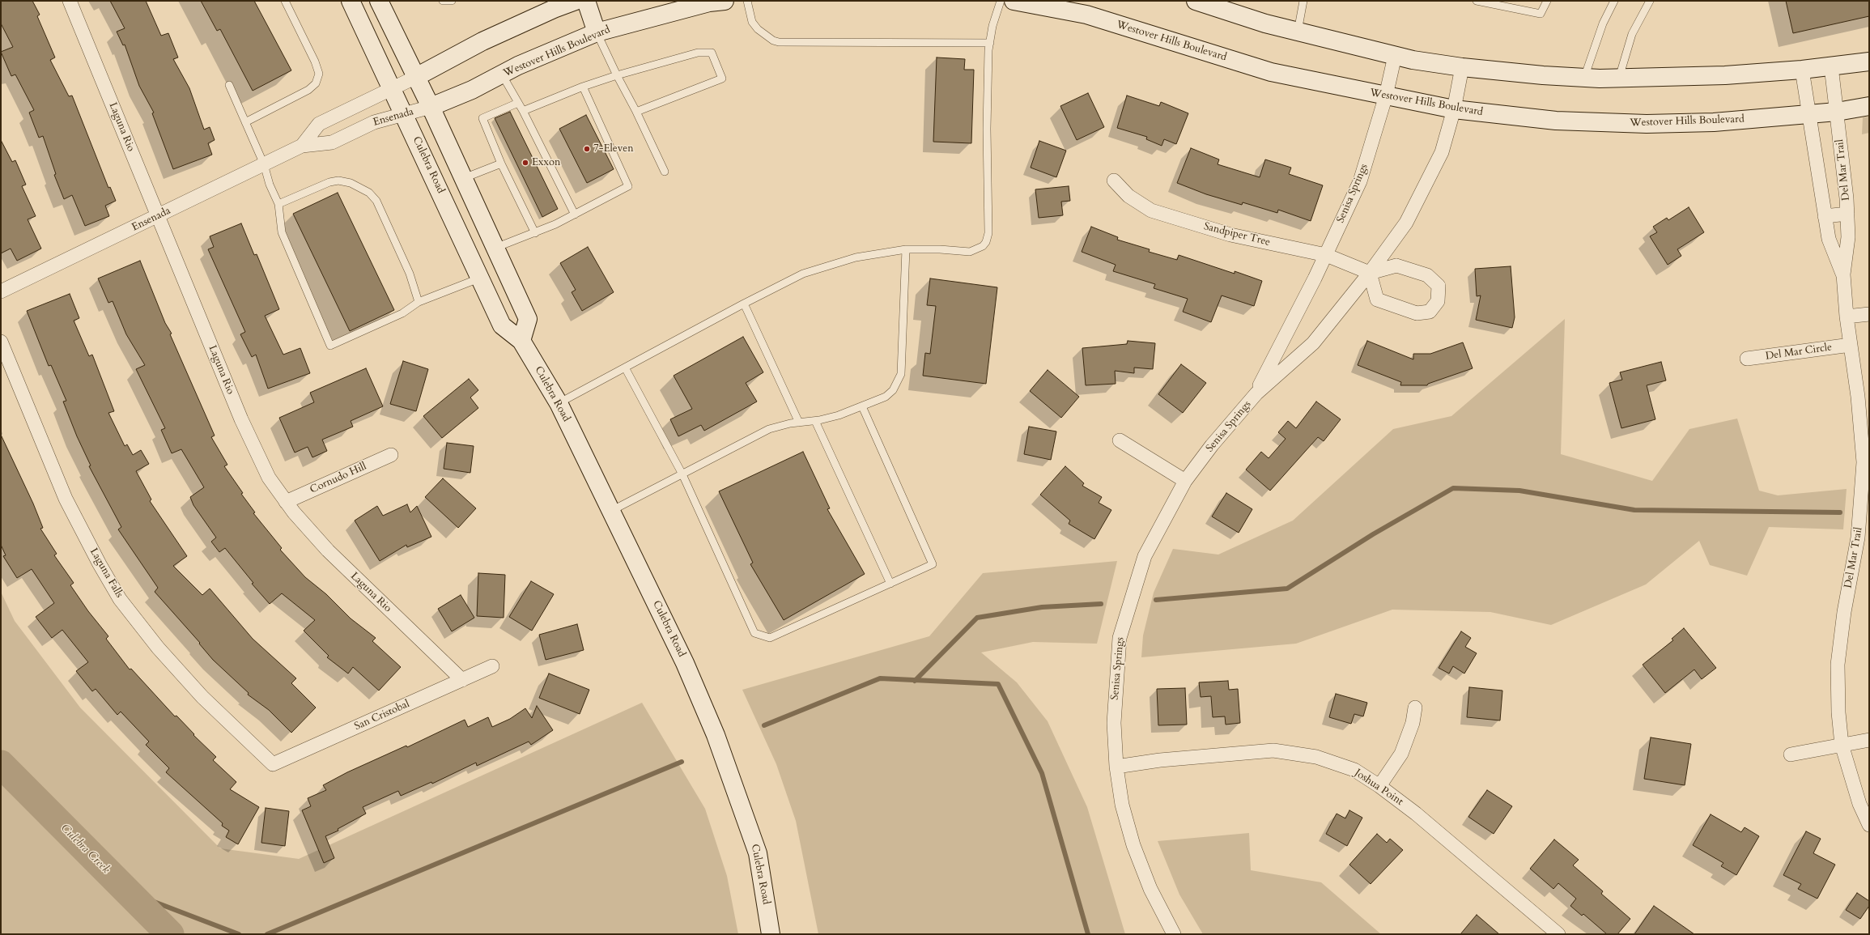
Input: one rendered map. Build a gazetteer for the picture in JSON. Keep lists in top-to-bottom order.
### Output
{
  "streets": {
    "main road": ["Westover Hills Boulevard", "Culebra Road"],
    "street": [
      "Ensenada",
      "Laguna Rio",
      "Del Mar Trail",
      "Senisa Springs",
      "Sandpiper Tree",
      "Del Mar Circle",
      "Cornudo Hill",
      "Laguna Falls",
      "San Cristobal",
      "Joshua Point"
    ]
  },
  "crossings": [
    ["Westover Hills Boulevard", "Ensenada"],
    ["Westover Hills Boulevard", "Del Mar Trail"],
    ["Westover Hills Boulevard", "Senisa Springs"],
    ["Ensenada", "Laguna Rio"],
    ["Ensenada", "Culebra Road"],
    ["Laguna Rio", "Cornudo Hill"],
    ["Laguna Rio", "San Cristobal"],
    ["Del Mar Trail", "Del Mar Circle"],
    ["Senisa Springs", "Sandpiper Tree"],
    ["Senisa Springs", "Joshua Point"],
    ["Laguna Falls", "San Cristobal"]
  ],
  "water": ["Culebra Creek"],
  "places": ["7-Eleven", "Exxon"]
}
